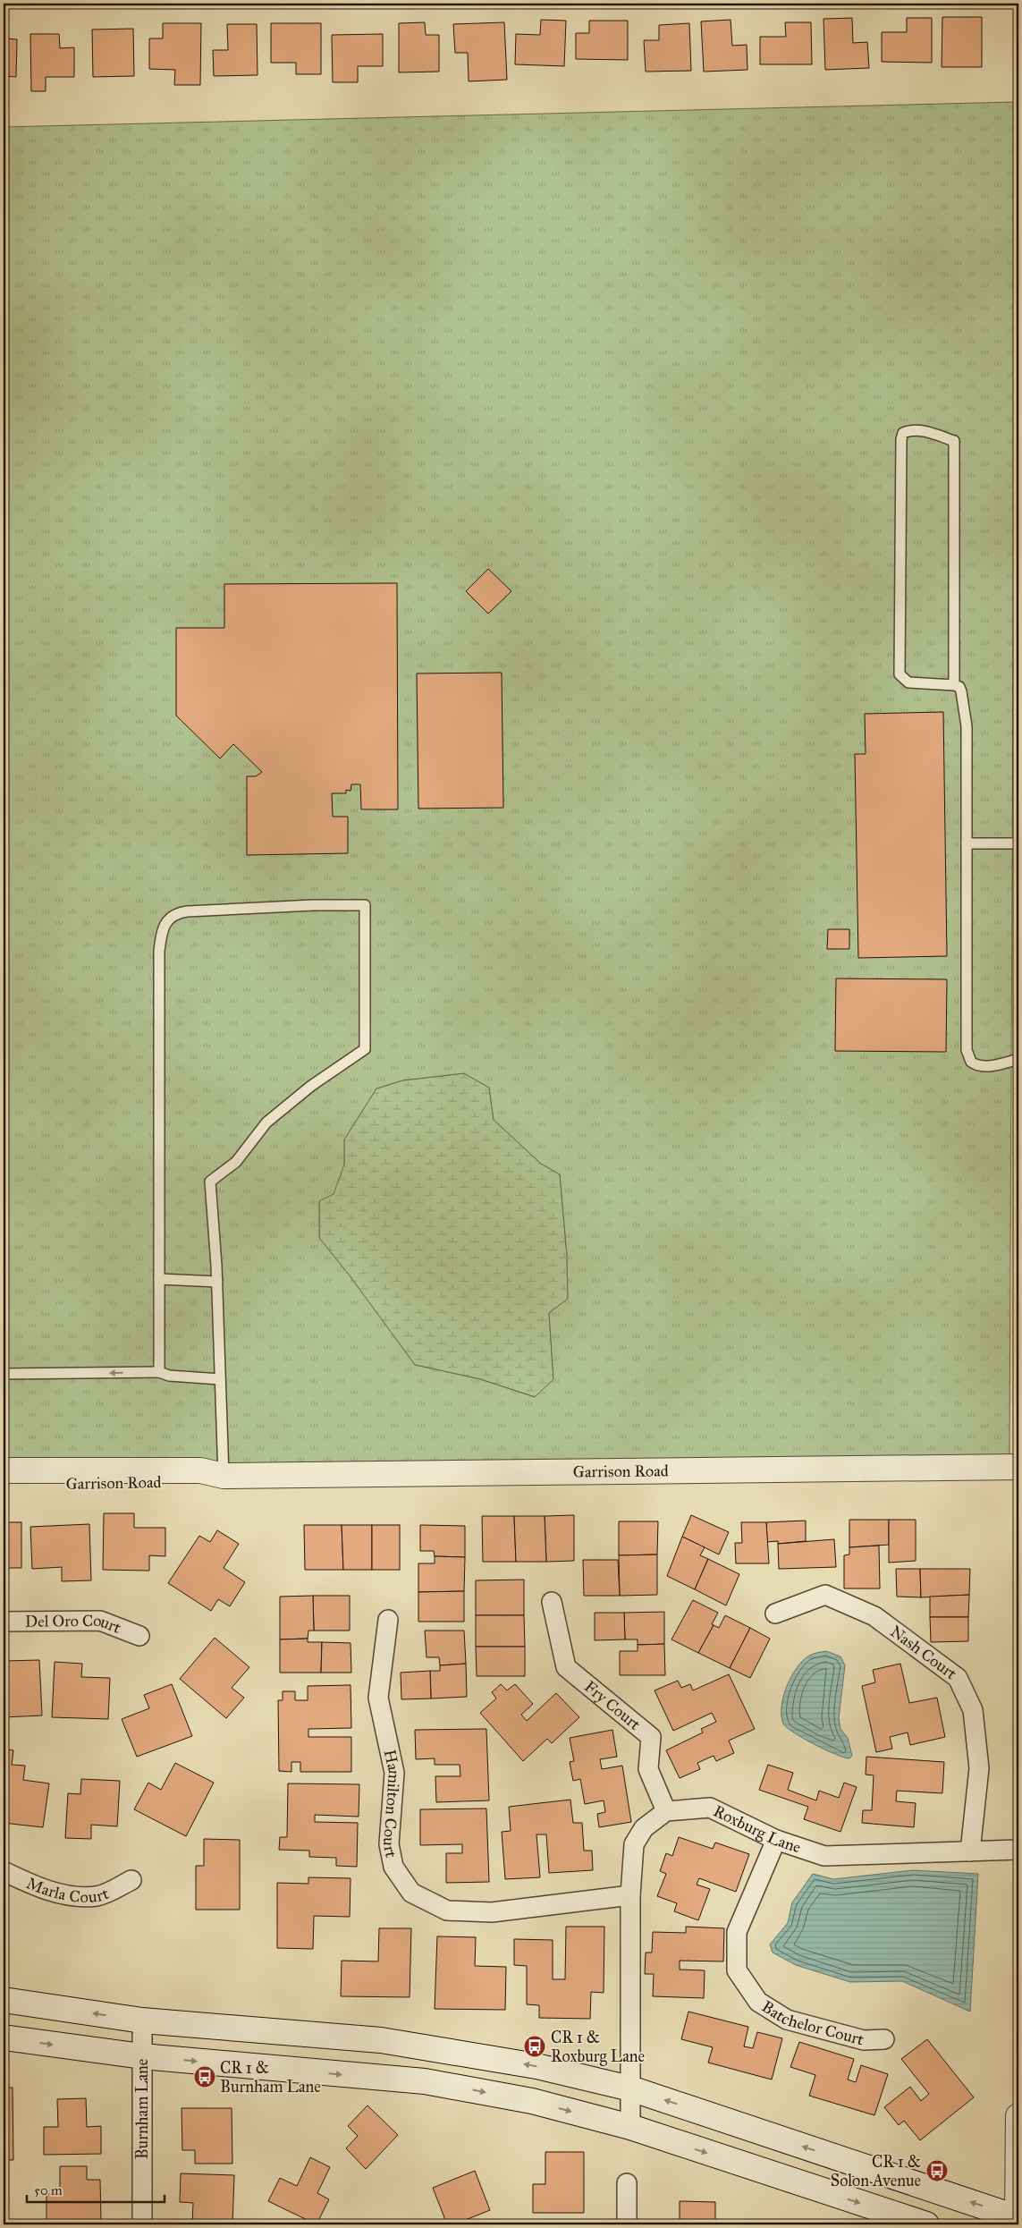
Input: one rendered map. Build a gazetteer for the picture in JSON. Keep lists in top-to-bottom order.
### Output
{
  "streets": {
    "main road": ["Garrison Road"],
    "street": [
      "Del Oro Court",
      "Nash Court",
      "Fry Court",
      "Hamilton Court",
      "Roxburg Lane",
      "Marla Court",
      "Batchelor Court",
      "Burnham Lane"
    ]
  },
  "crossings": [
    ["Nash Court", "Roxburg Lane"],
    ["Fry Court", "Roxburg Lane"],
    ["Roxburg Lane", "Batchelor Court"]
  ],
  "places": {
    "bus stop": ["CR 1 & Roxburg Lane", "CR 1 & Burnham Lane", "CR 1 & Solon Avenue"]
  },
  "scale_bar": "50 m"
}
